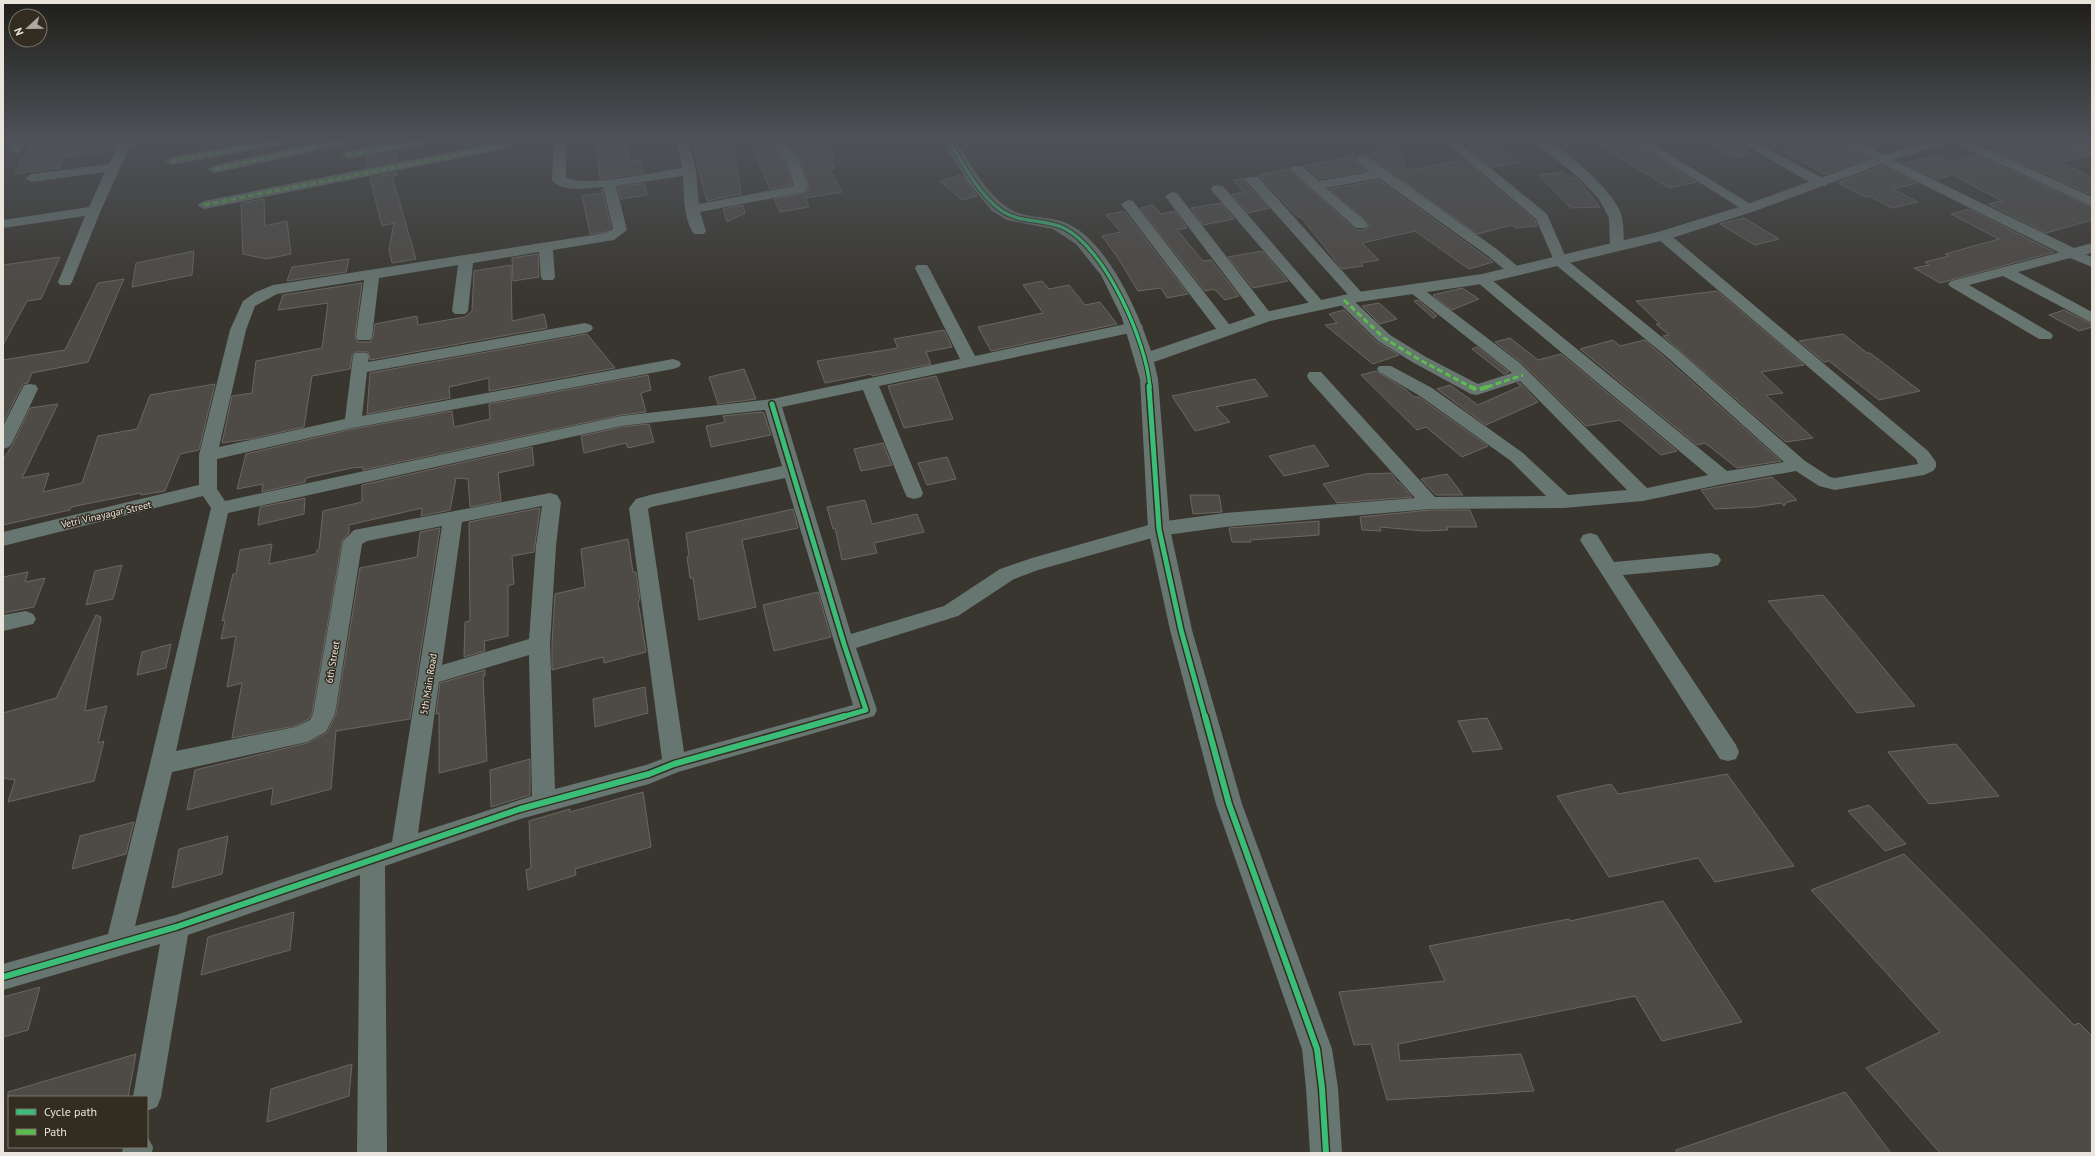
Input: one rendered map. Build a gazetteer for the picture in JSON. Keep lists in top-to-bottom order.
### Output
{
  "streets": {
    "street": ["Vetri Vinayagar Street", "6th Street", "5th Main Road"]
  },
  "crossings": [
    ["6th Street", "5th Main Road"]
  ],
  "legend": ["Cycle path", "Path"],
  "north": "left"
}
